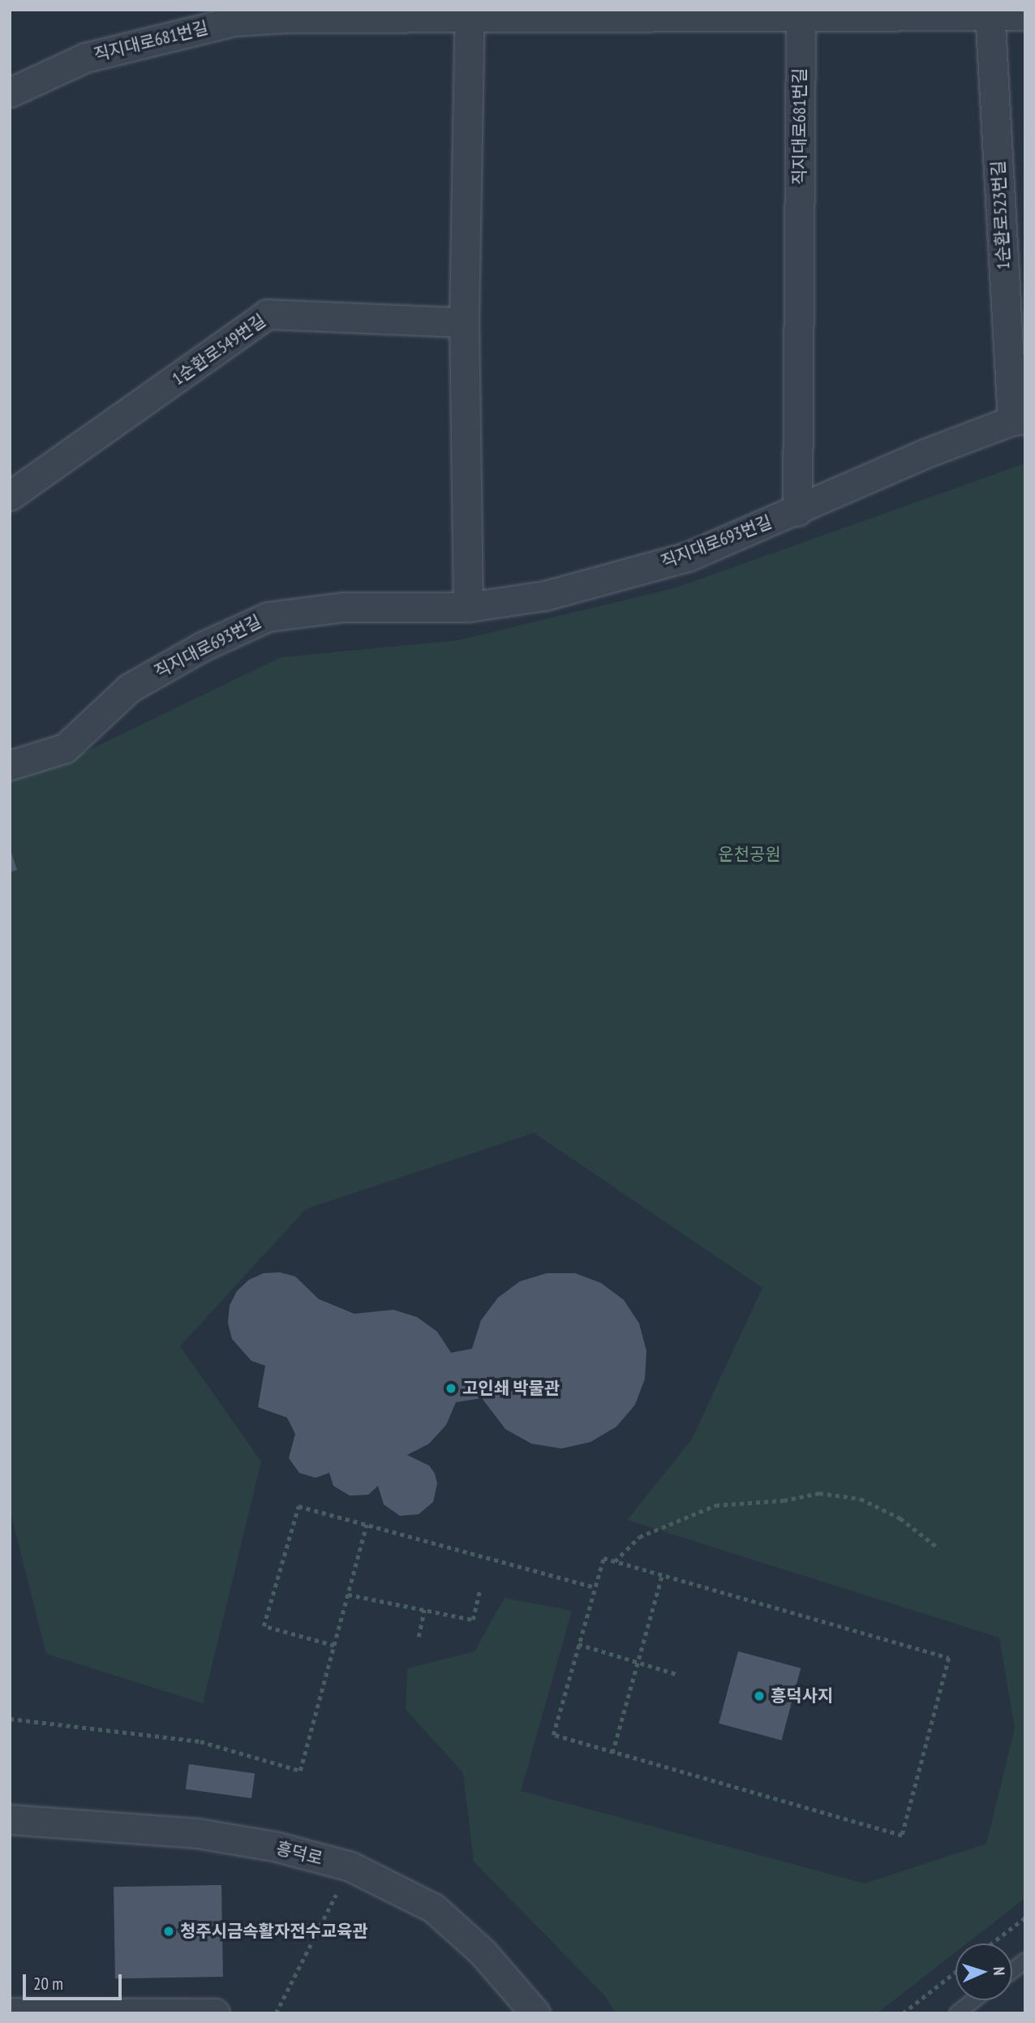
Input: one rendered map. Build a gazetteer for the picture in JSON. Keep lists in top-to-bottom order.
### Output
{
  "streets": {
    "street": [
      "직지대로681번길",
      "1순환로523번길",
      "1순환로549번길",
      "직지대로693번길",
      "흥덕로"
    ]
  },
  "crossings": [
    ["직지대로681번길", "1순환로523번길"],
    ["직지대로681번길", "직지대로693번길"],
    ["1순환로523번길", "직지대로693번길"]
  ],
  "parks": ["운천공원"],
  "places": ["고인쇄 박물관", "흥덕사지", "청주시금속활자전수교육관"],
  "scale_bar": "20 m",
  "north": "right"
}
